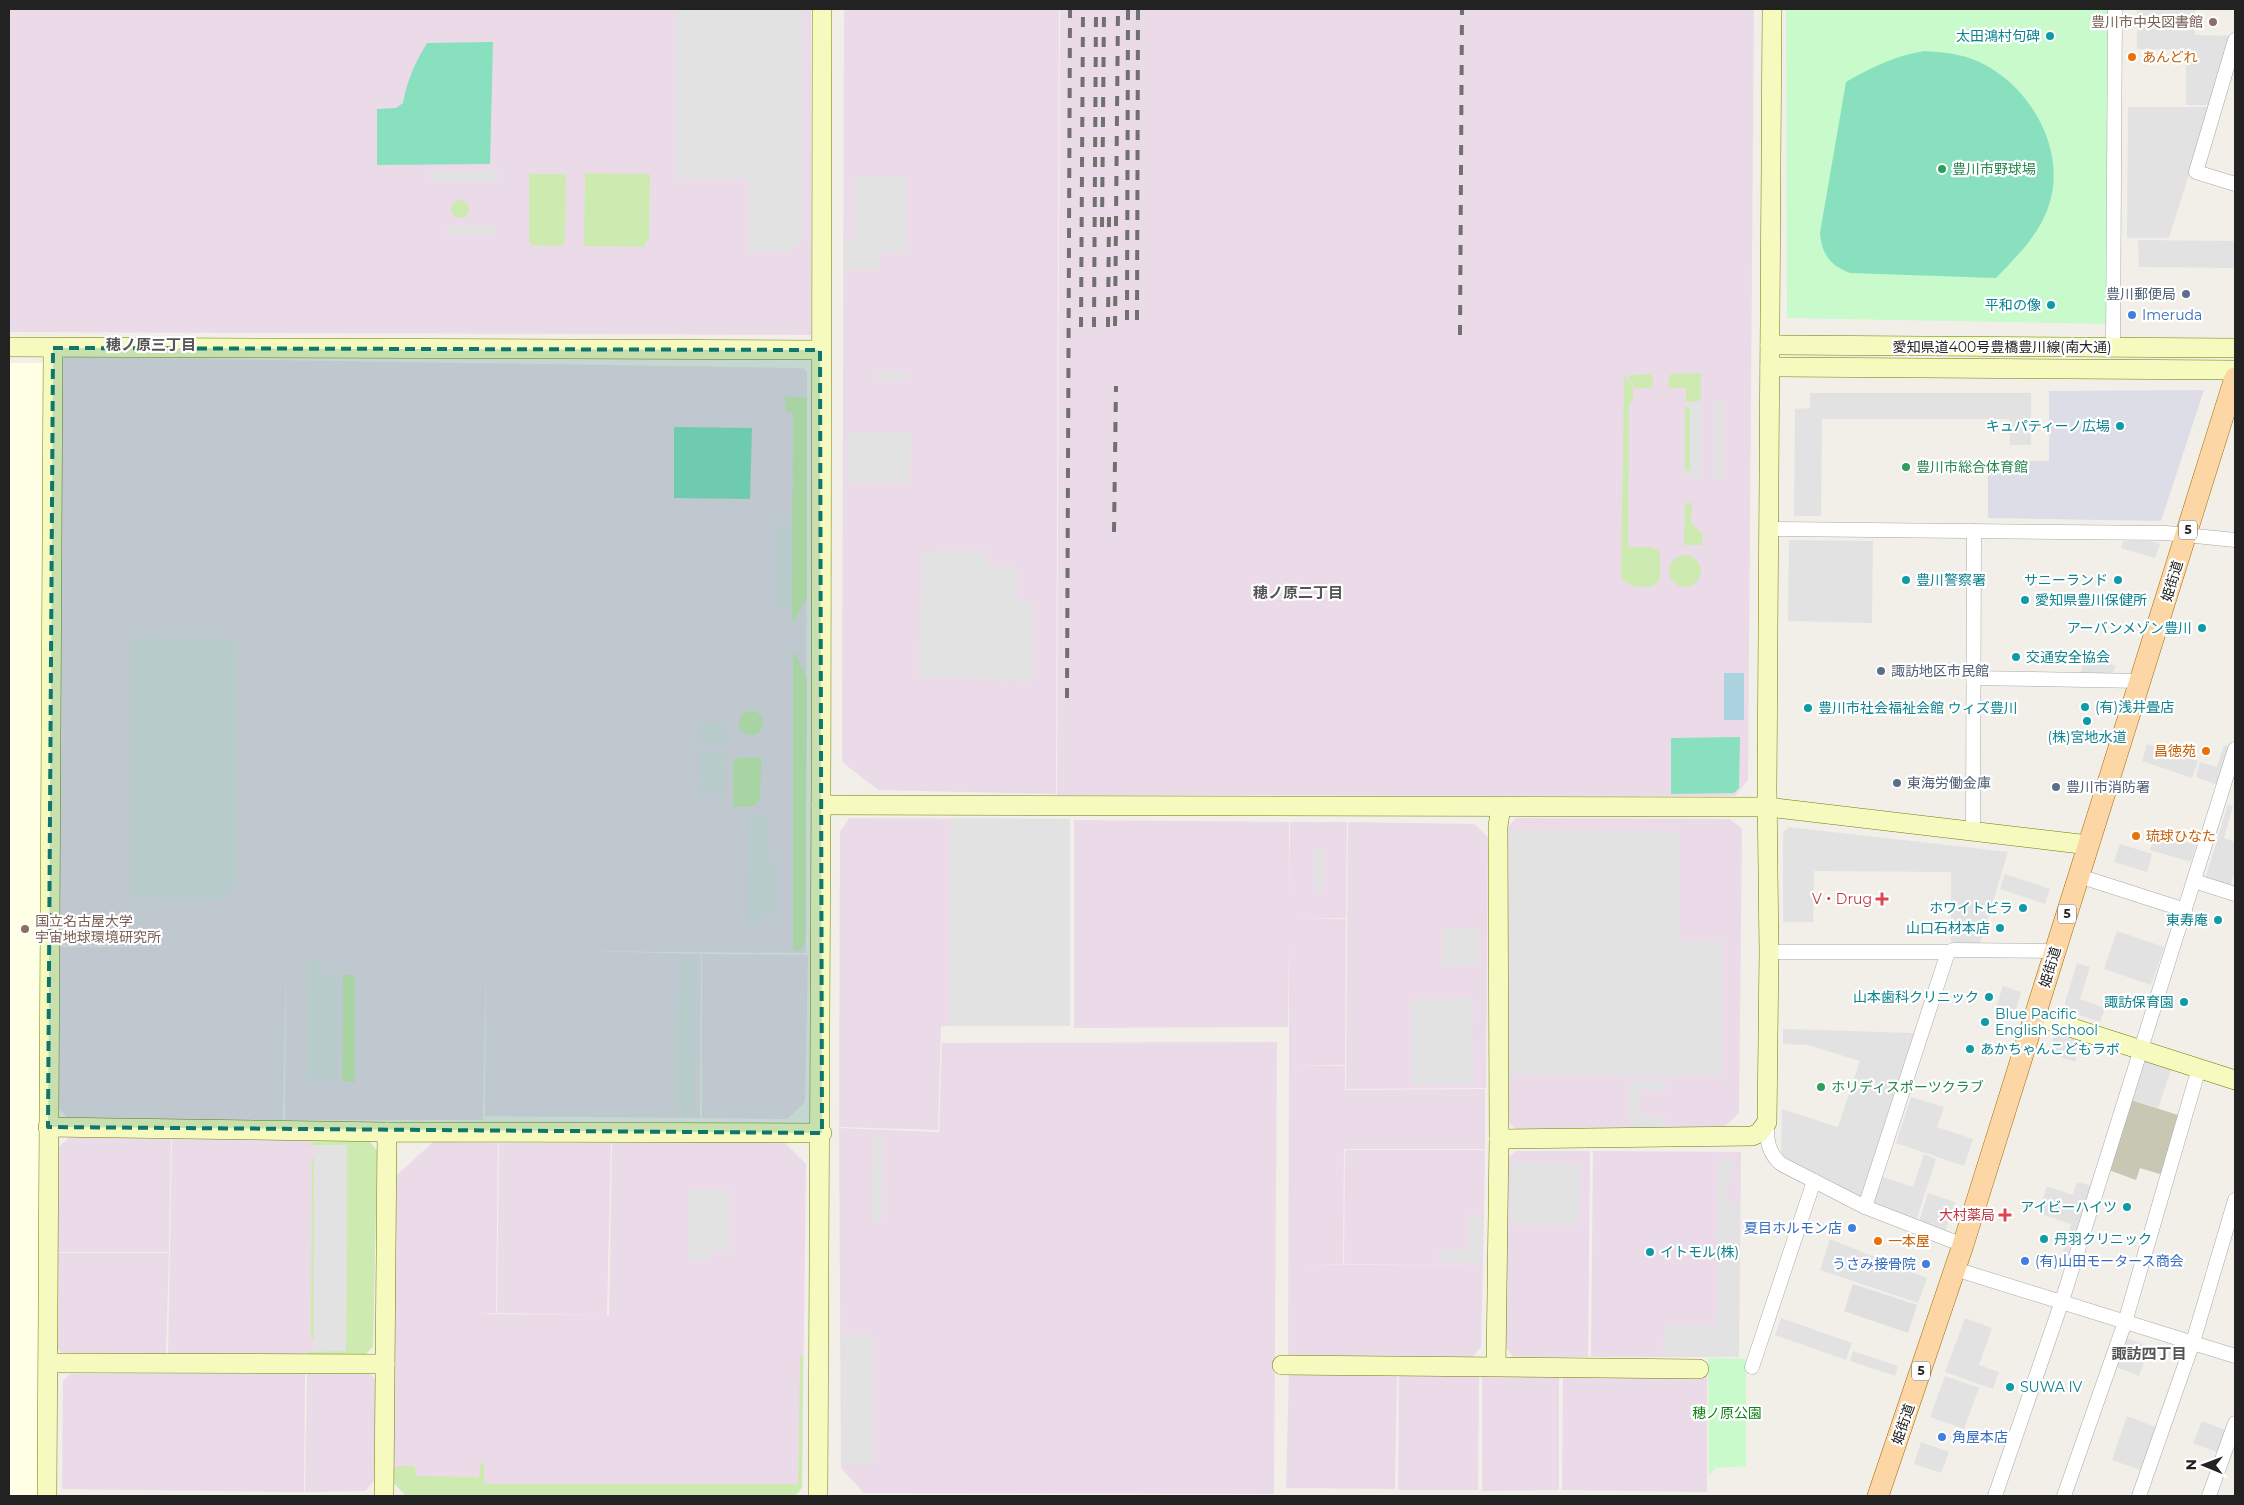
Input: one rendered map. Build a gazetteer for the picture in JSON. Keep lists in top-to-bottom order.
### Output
{
  "streets": {
    "main road": ["5", "姫街道"],
    "street": ["愛知県道400号豊橋豊川線(南大通)"]
  },
  "districts": ["穂ノ原三丁目", "穂ノ原二丁目", "諏訪四丁目"],
  "parks": ["穂ノ原公園"],
  "places": {
    "other": [
      "豊川市中央図書館",
      "太田鴻村句碑",
      "あんどれ",
      "豊川市野球場",
      "豊川郵便局",
      "平和の像",
      "Imeruda",
      "キュパティーノ広場",
      "豊川市総合体育館",
      "豊川警察署",
      "サニーランド",
      "愛知県豊川保健所",
      "アーバンメゾン豊川",
      "交通安全協会",
      "諏訪地区市民館",
      "(有)浅井畳店",
      "豊川市社会福祉会館 ウィズ豊川",
      "(株)宮地水道",
      "昌徳苑",
      "東海労働金庫",
      "豊川市消防署",
      "琉球ひなた",
      "ホワイトビラ",
      "東寿庵",
      "山口石材本店",
      "国立名古屋大学 宇宙地球環境研究所",
      "山本歯科クリニック",
      "諏訪保育園",
      "Blue Pacific English School",
      "あかちゃんこどもラボ",
      "ホリディスポーツクラブ",
      "アイビーハイツ",
      "夏目ホルモン店",
      "丹羽クリニック",
      "一本屋",
      "イトモル(株)",
      "(有)山田モータース商会",
      "うさみ接骨院",
      "SUWA IV",
      "角屋本店"
    ],
    "health": ["V・Drug", "大村薬局"]
  },
  "north": "left"
}
